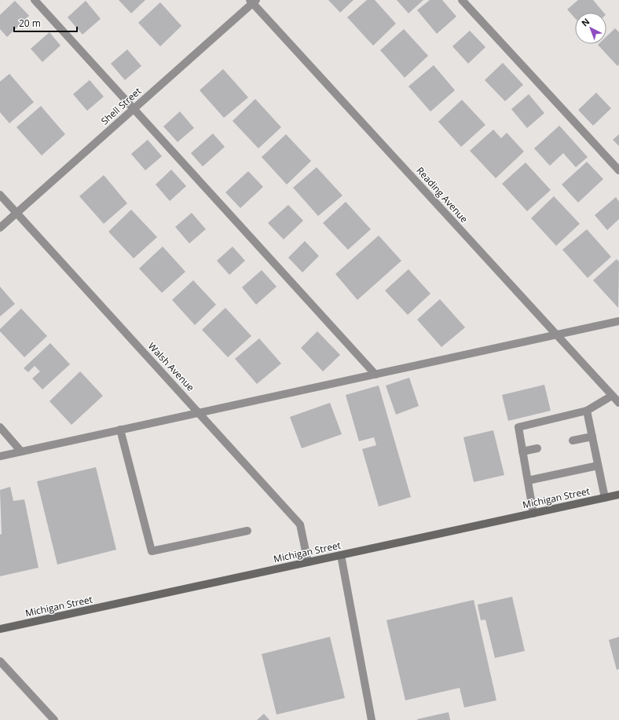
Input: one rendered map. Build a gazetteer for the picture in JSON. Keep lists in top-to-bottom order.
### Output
{
  "streets": {
    "main road": ["Michigan Street"],
    "street": ["Shell Street", "Reading Avenue", "Walsh Avenue"]
  },
  "crossings": [
    ["Shell Street", "Reading Avenue"],
    ["Shell Street", "Walsh Avenue"],
    ["Walsh Avenue", "Michigan Street"]
  ],
  "scale_bar": "20 m",
  "north": "top left"
}
